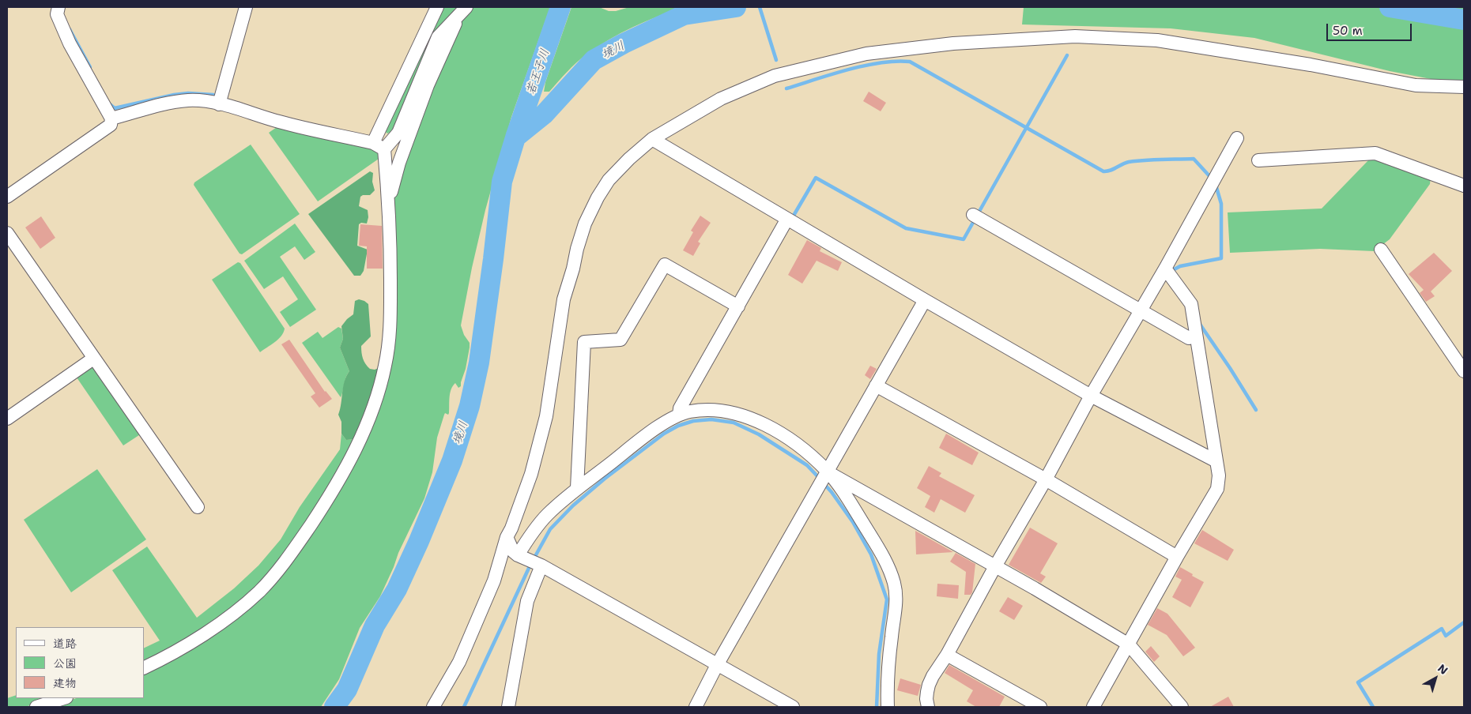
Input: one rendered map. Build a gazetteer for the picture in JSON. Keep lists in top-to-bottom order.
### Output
{
  "water": ["境川", "若王子川"],
  "legend": ["道路", "公園", "建物"],
  "scale_bar": "50 m",
  "north": "top right"
}
